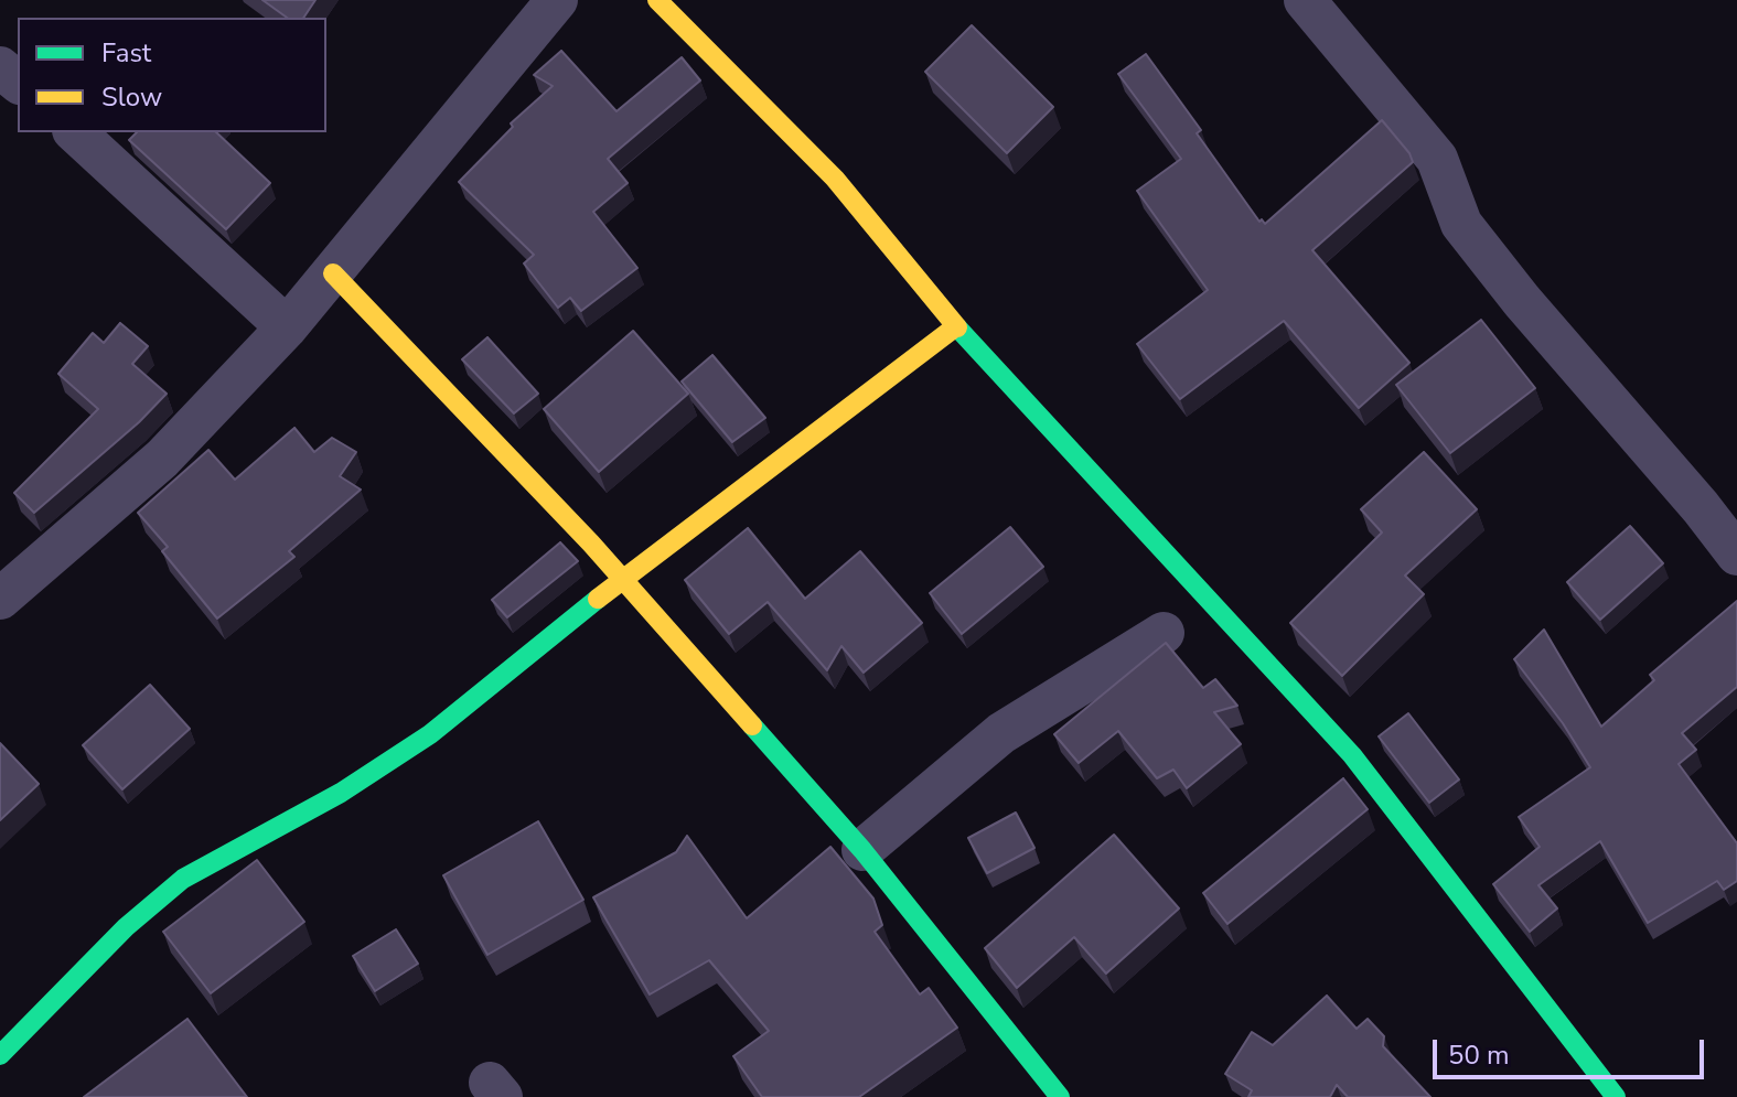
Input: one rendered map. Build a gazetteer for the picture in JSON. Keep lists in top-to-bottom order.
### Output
{
  "legend": ["Fast", "Slow"],
  "scale_bar": "50 m"
}
